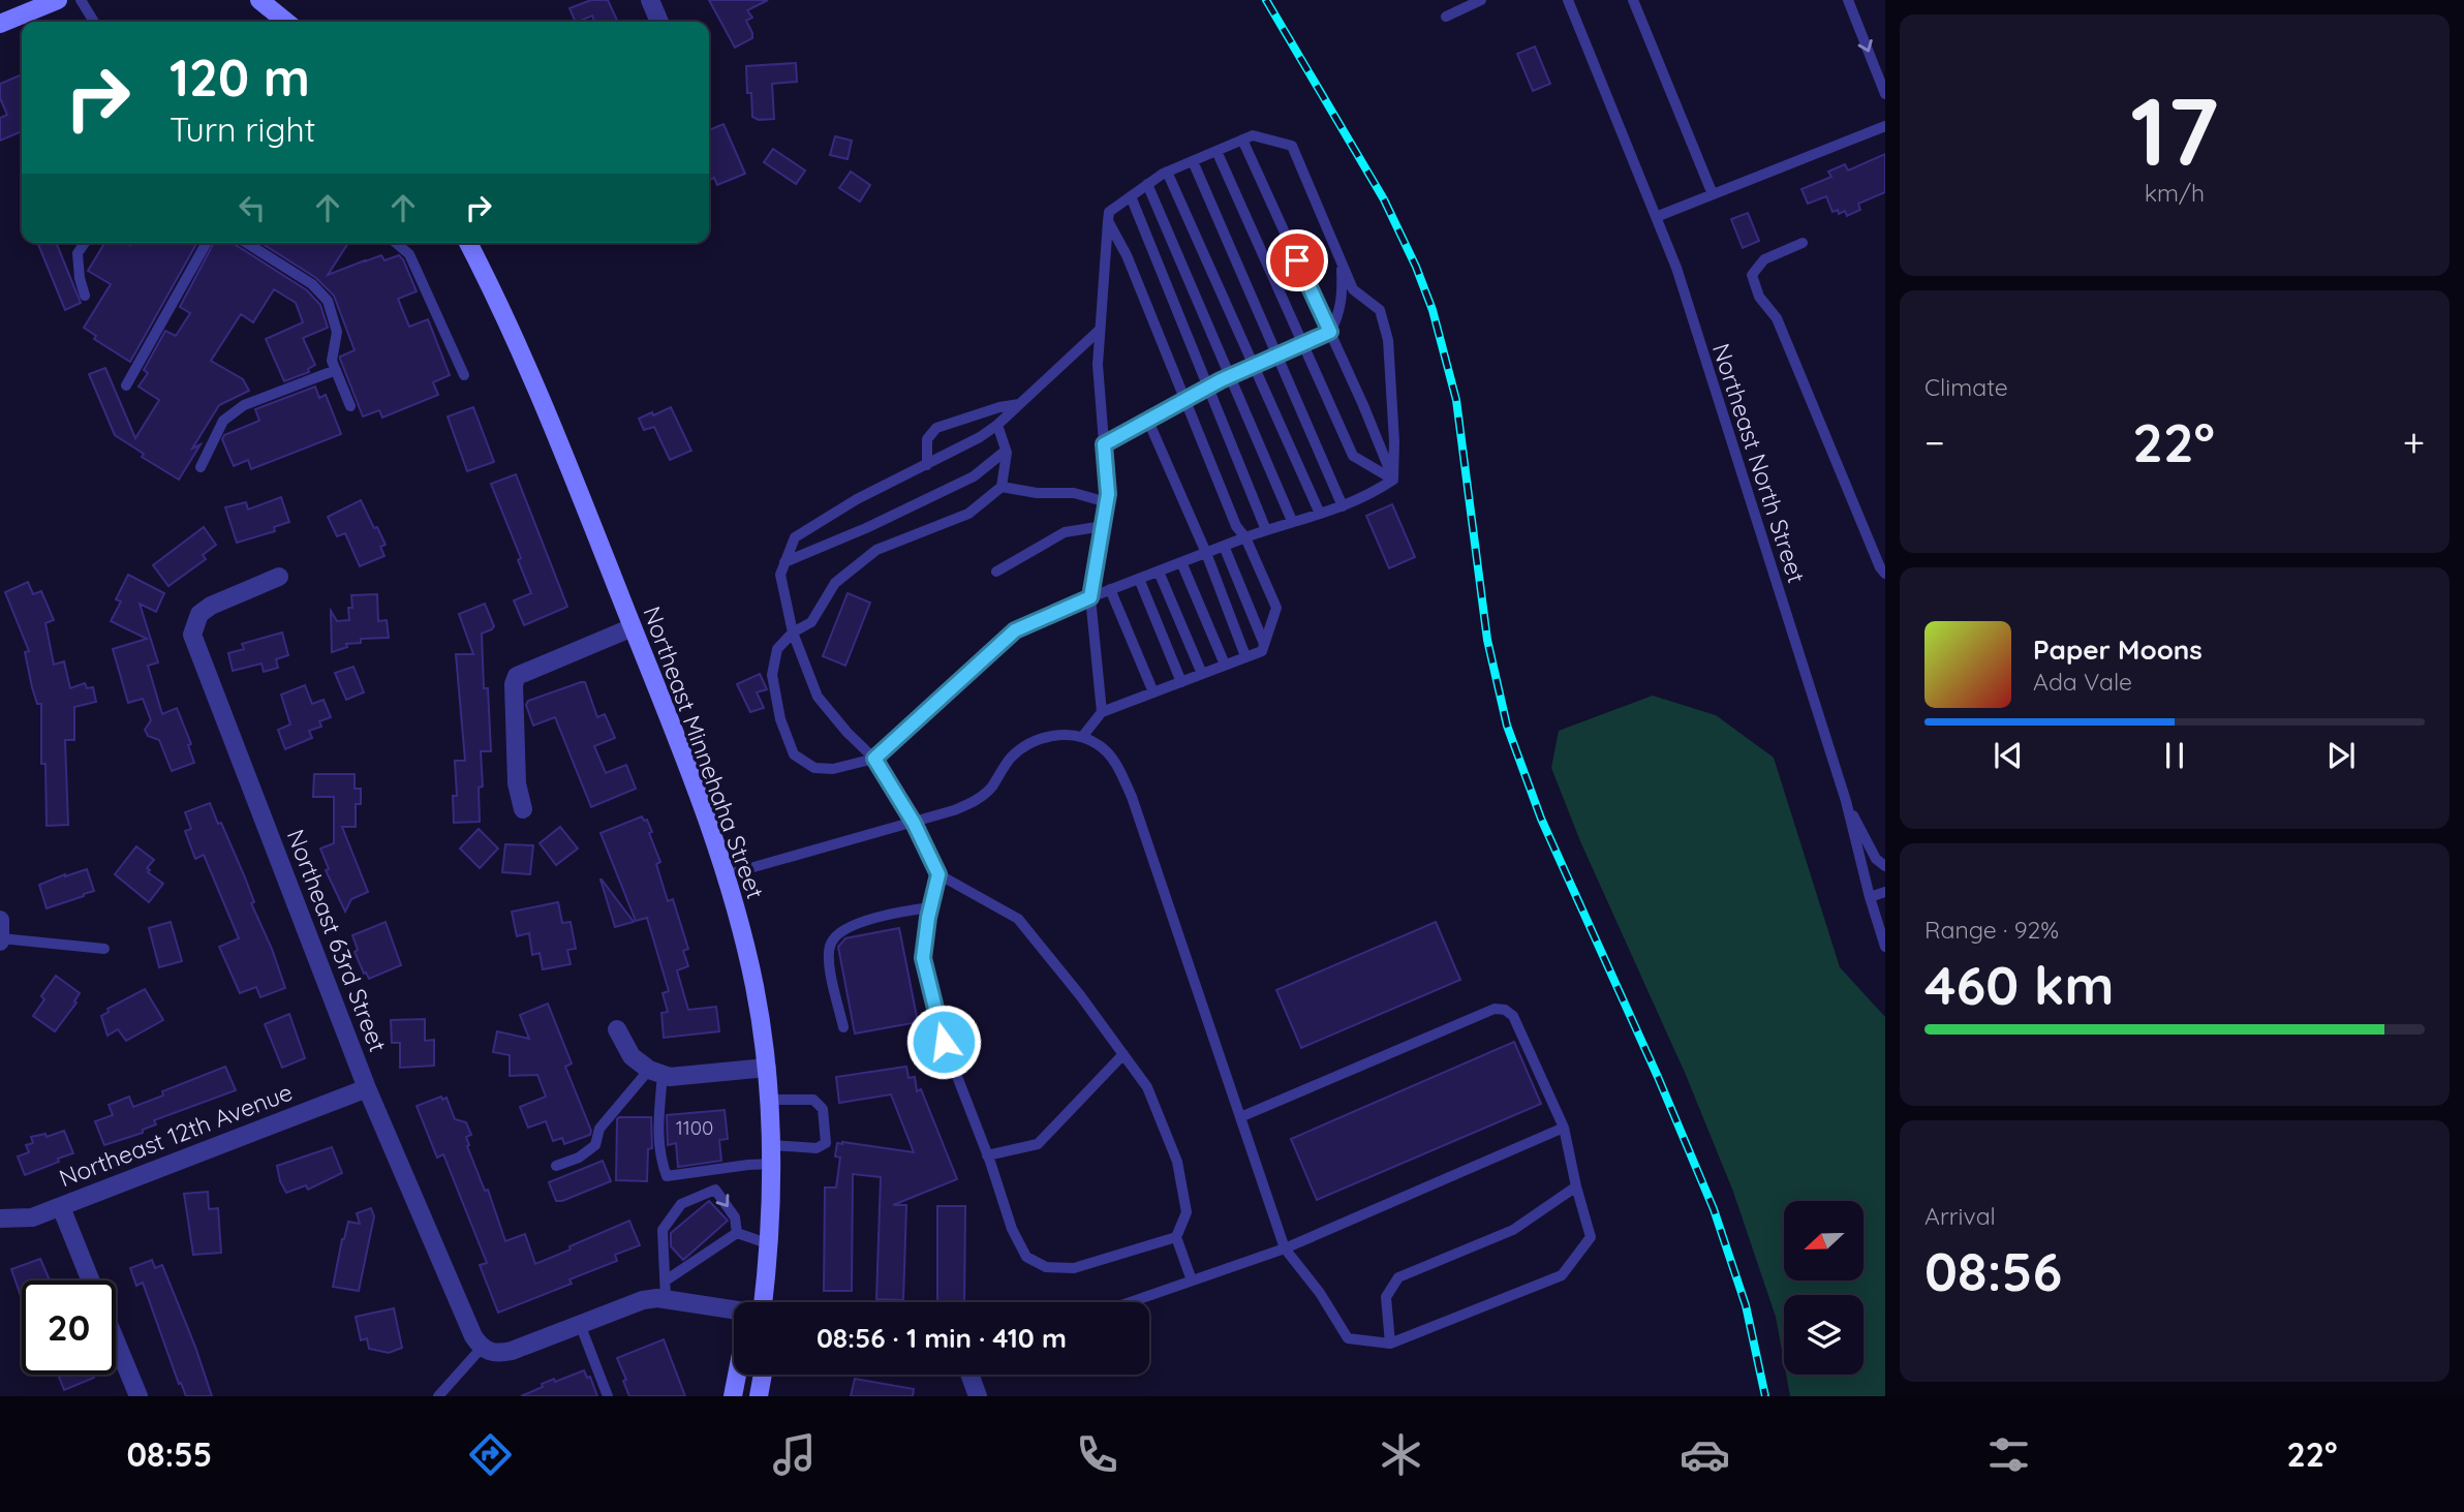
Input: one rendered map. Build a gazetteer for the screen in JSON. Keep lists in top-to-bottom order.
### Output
{
  "streets": {
    "main road": ["Northeast Minnehaha Street"],
    "street": ["Northeast 63rd Street", "Northeast 12th Avenue"],
    "lane": ["Northeast North Street"]
  },
  "crossings": [
    ["Northeast 63rd Street", "Northeast 12th Avenue"]
  ],
  "house_numbers": ["1100"],
  "north": "left",
  "page": {
    "tile": [
      ["17", "km/h"],
      "Climate",
      ["Range · 92%", "460 km"],
      ["Arrival", "08:56"]
    ],
    "turn": ["120 m", "Turn right"],
    "heat": ["−", "22°", "+"],
    "song": ["Paper Moons", "Ada Vale"],
    "limit": "20",
    "trip": "08:56 · 1 min · 410 m",
    "tabs": ["08:55", "22°"]
  }
}
